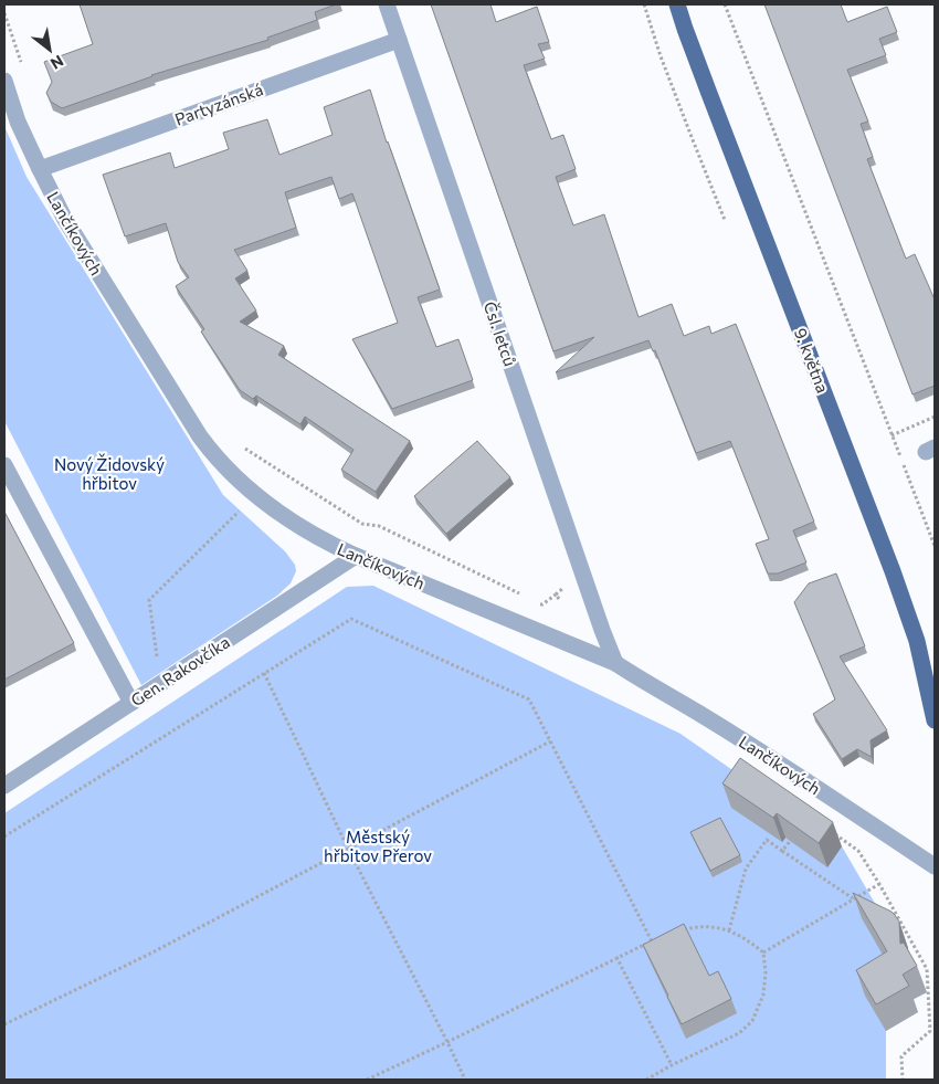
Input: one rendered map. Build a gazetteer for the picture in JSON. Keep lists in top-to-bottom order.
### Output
{
  "streets": {
    "main road": ["9. května"],
    "street": [
      "Partyzánská",
      "Lančíkových",
      "Čsl. letců",
      "Gen. Rakovčíka"
    ]
  },
  "crossings": [
    ["Partyzánská", "Lančíkových"],
    ["Partyzánská", "Čsl. letců"],
    ["Lančíkových", "Čsl. letců"],
    ["Lančíkových", "Gen. Rakovčíka"]
  ],
  "parks": ["Nový Židovský hřbitov", "Městský hřbitov Přerov"],
  "north": "bottom right"
}
